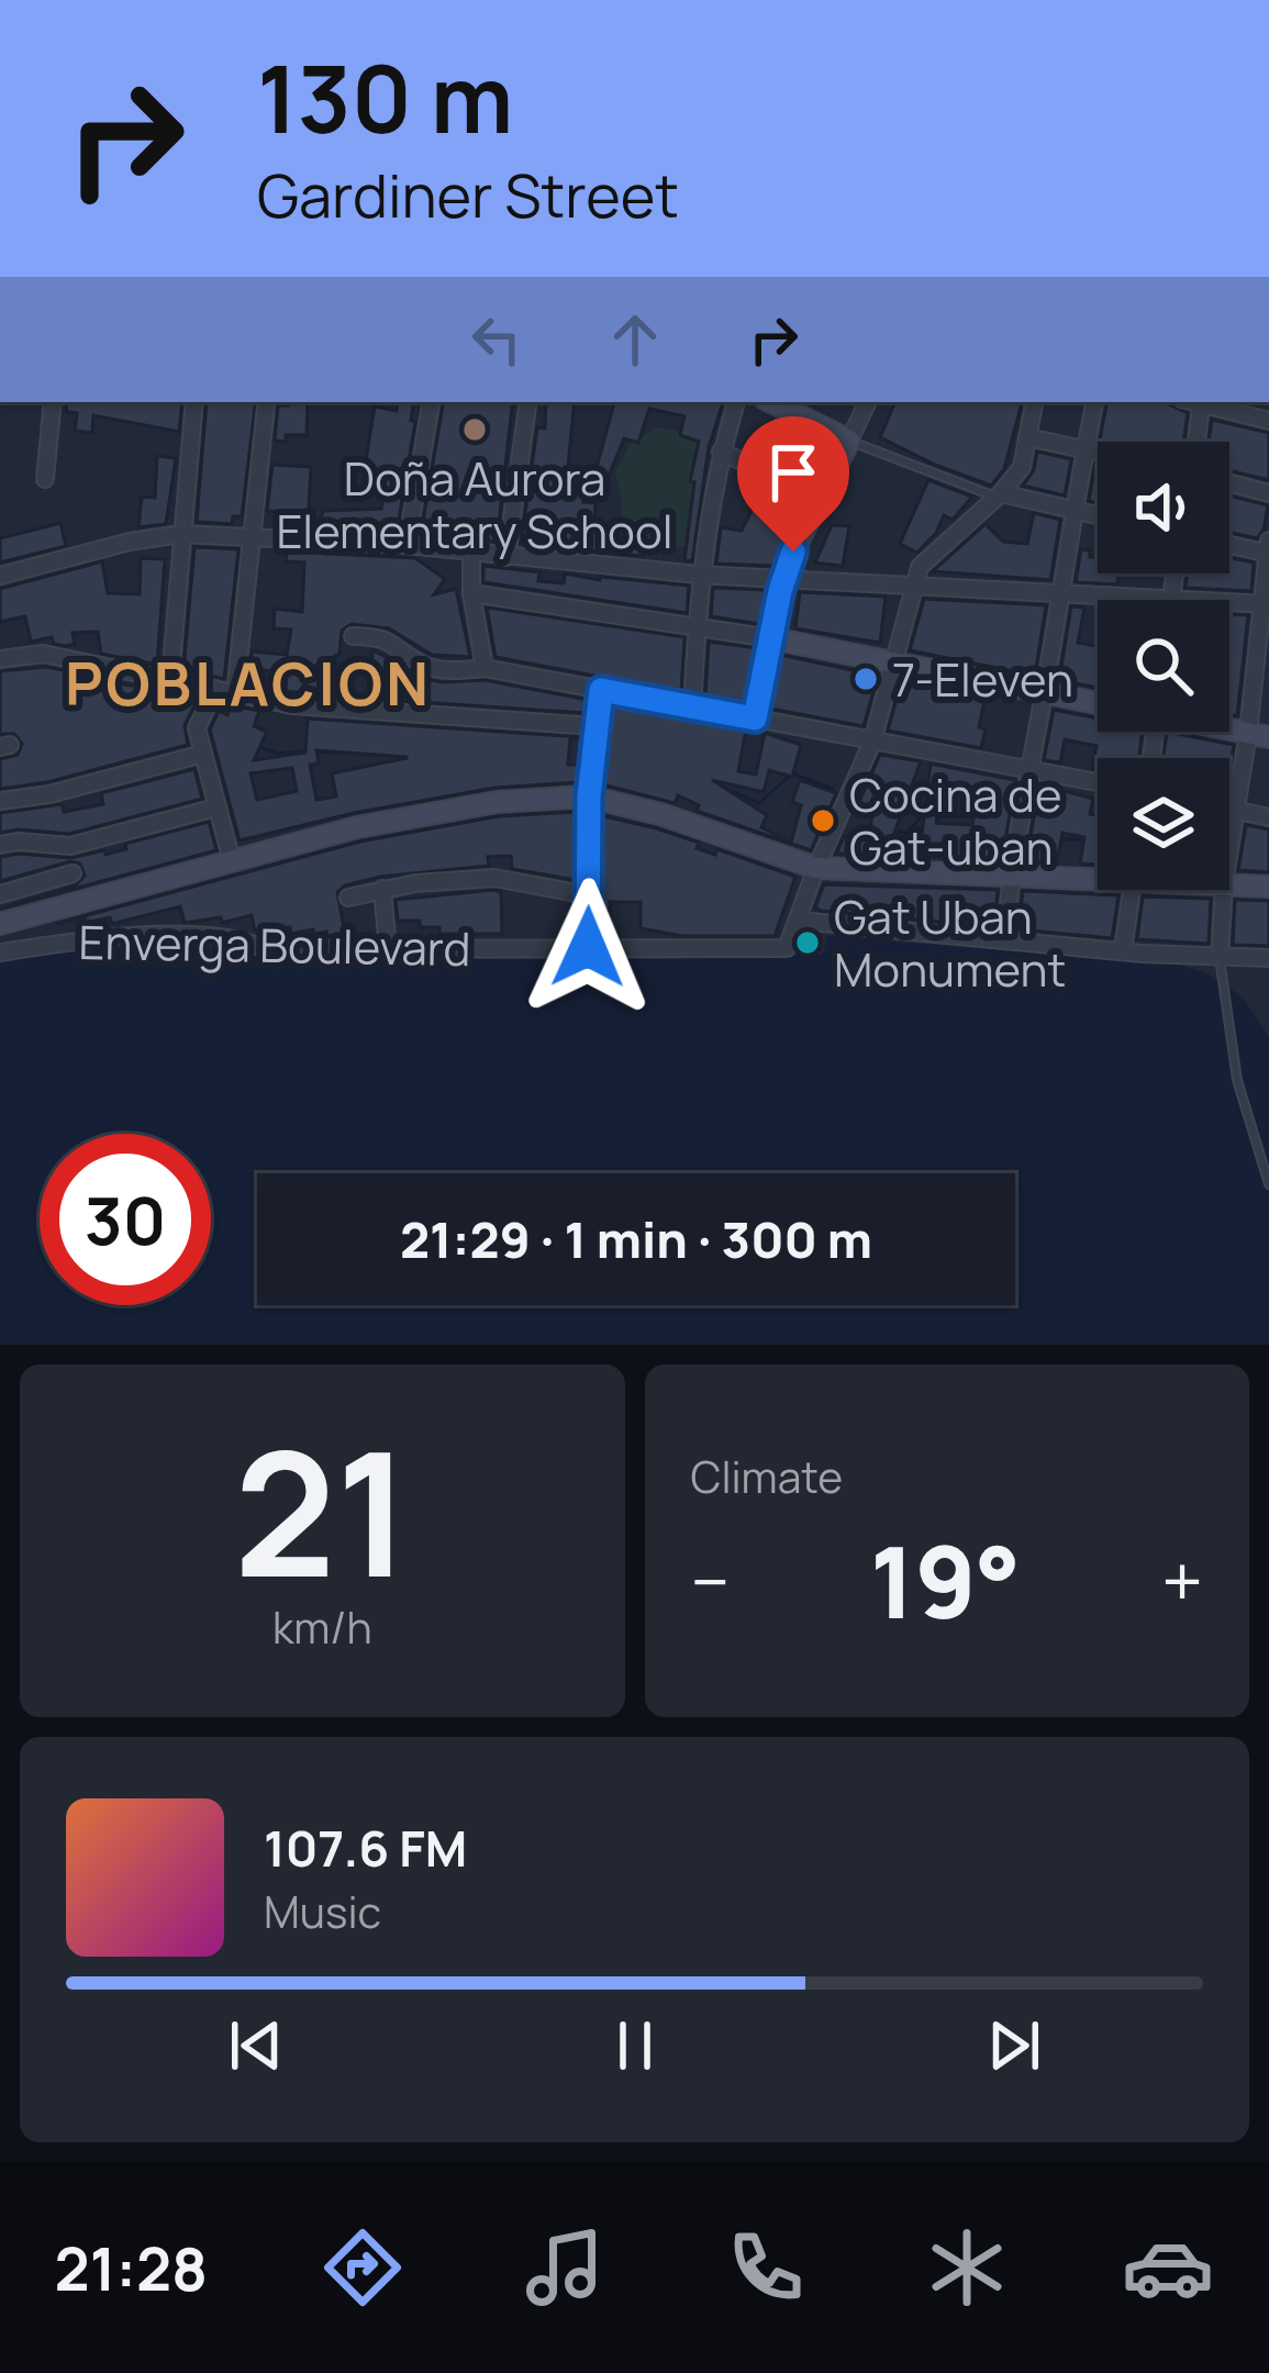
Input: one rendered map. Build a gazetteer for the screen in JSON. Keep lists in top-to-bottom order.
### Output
{
  "streets": {
    "street": ["Enverga Boulevard"]
  },
  "districts": ["POBLACION"],
  "places": [
    "Doña Aurora Elementary School",
    "7-Eleven",
    "Cocina de Gat-uban",
    "Gat Uban Monument"
  ],
  "page": {
    "turn": ["130 m", "Gardiner Street"],
    "limit": "30",
    "trip": "21:29 · 1 min · 300 m",
    "tile": [
      ["21", "km/h"],
      "Climate"
    ],
    "heat": ["−", "19°", "+"],
    "song": ["107.6 FM", "Music"],
    "tabs": "21:28"
  }
}
